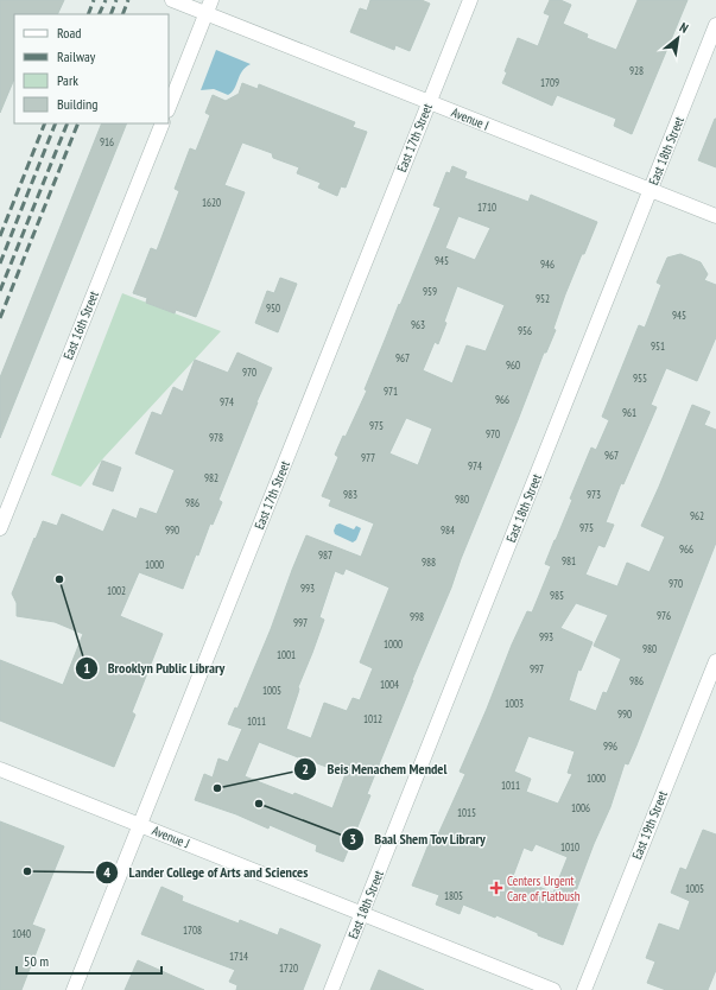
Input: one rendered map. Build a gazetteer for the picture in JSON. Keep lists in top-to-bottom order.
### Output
{
  "streets": {
    "street": [
      "Avenue I",
      "East 17th Street",
      "East 18th Street",
      "East 16th Street",
      "East 19th Street",
      "Avenue J"
    ]
  },
  "crossings": [
    ["Avenue I", "East 17th Street"],
    ["Avenue I", "East 18th Street"],
    ["East 17th Street", "Avenue J"],
    ["East 18th Street", "Avenue J"]
  ],
  "places": {
    "other": [
      "Brooklyn Public Library",
      "Beis Menachem Mendel",
      "Baal Shem Tov Library",
      "Lander College of Arts and Sciences"
    ],
    "health": ["Centers Urgent Care of Flatbush"]
  },
  "house_numbers": [
    "928",
    "1709",
    "916",
    "1620",
    "1710",
    "945",
    "946",
    "959",
    "952",
    "950",
    "945",
    "963",
    "956",
    "951",
    "967",
    "960",
    "970",
    "955",
    "971",
    "966",
    "974",
    "961",
    "975",
    "970",
    "978",
    "967",
    "977",
    "974",
    "982",
    "983",
    "973",
    "980",
    "986",
    "962",
    "975",
    "990",
    "984",
    "966",
    "987",
    "981",
    "988",
    "1000",
    "970",
    "993",
    "1002",
    "985",
    "976",
    "998",
    "997",
    "993",
    "1000",
    "980",
    "1001",
    "997",
    "986",
    "1004",
    "1005",
    "1003",
    "990",
    "1012",
    "1011",
    "996",
    "1000",
    "1011",
    "1006",
    "1015",
    "1010",
    "1005",
    "1805",
    "1708",
    "1040",
    "1714",
    "1720"
  ],
  "legend": [
    "Road",
    "Railway",
    "Park",
    "Building"
  ],
  "scale_bar": "50 m",
  "north": "top right"
}
